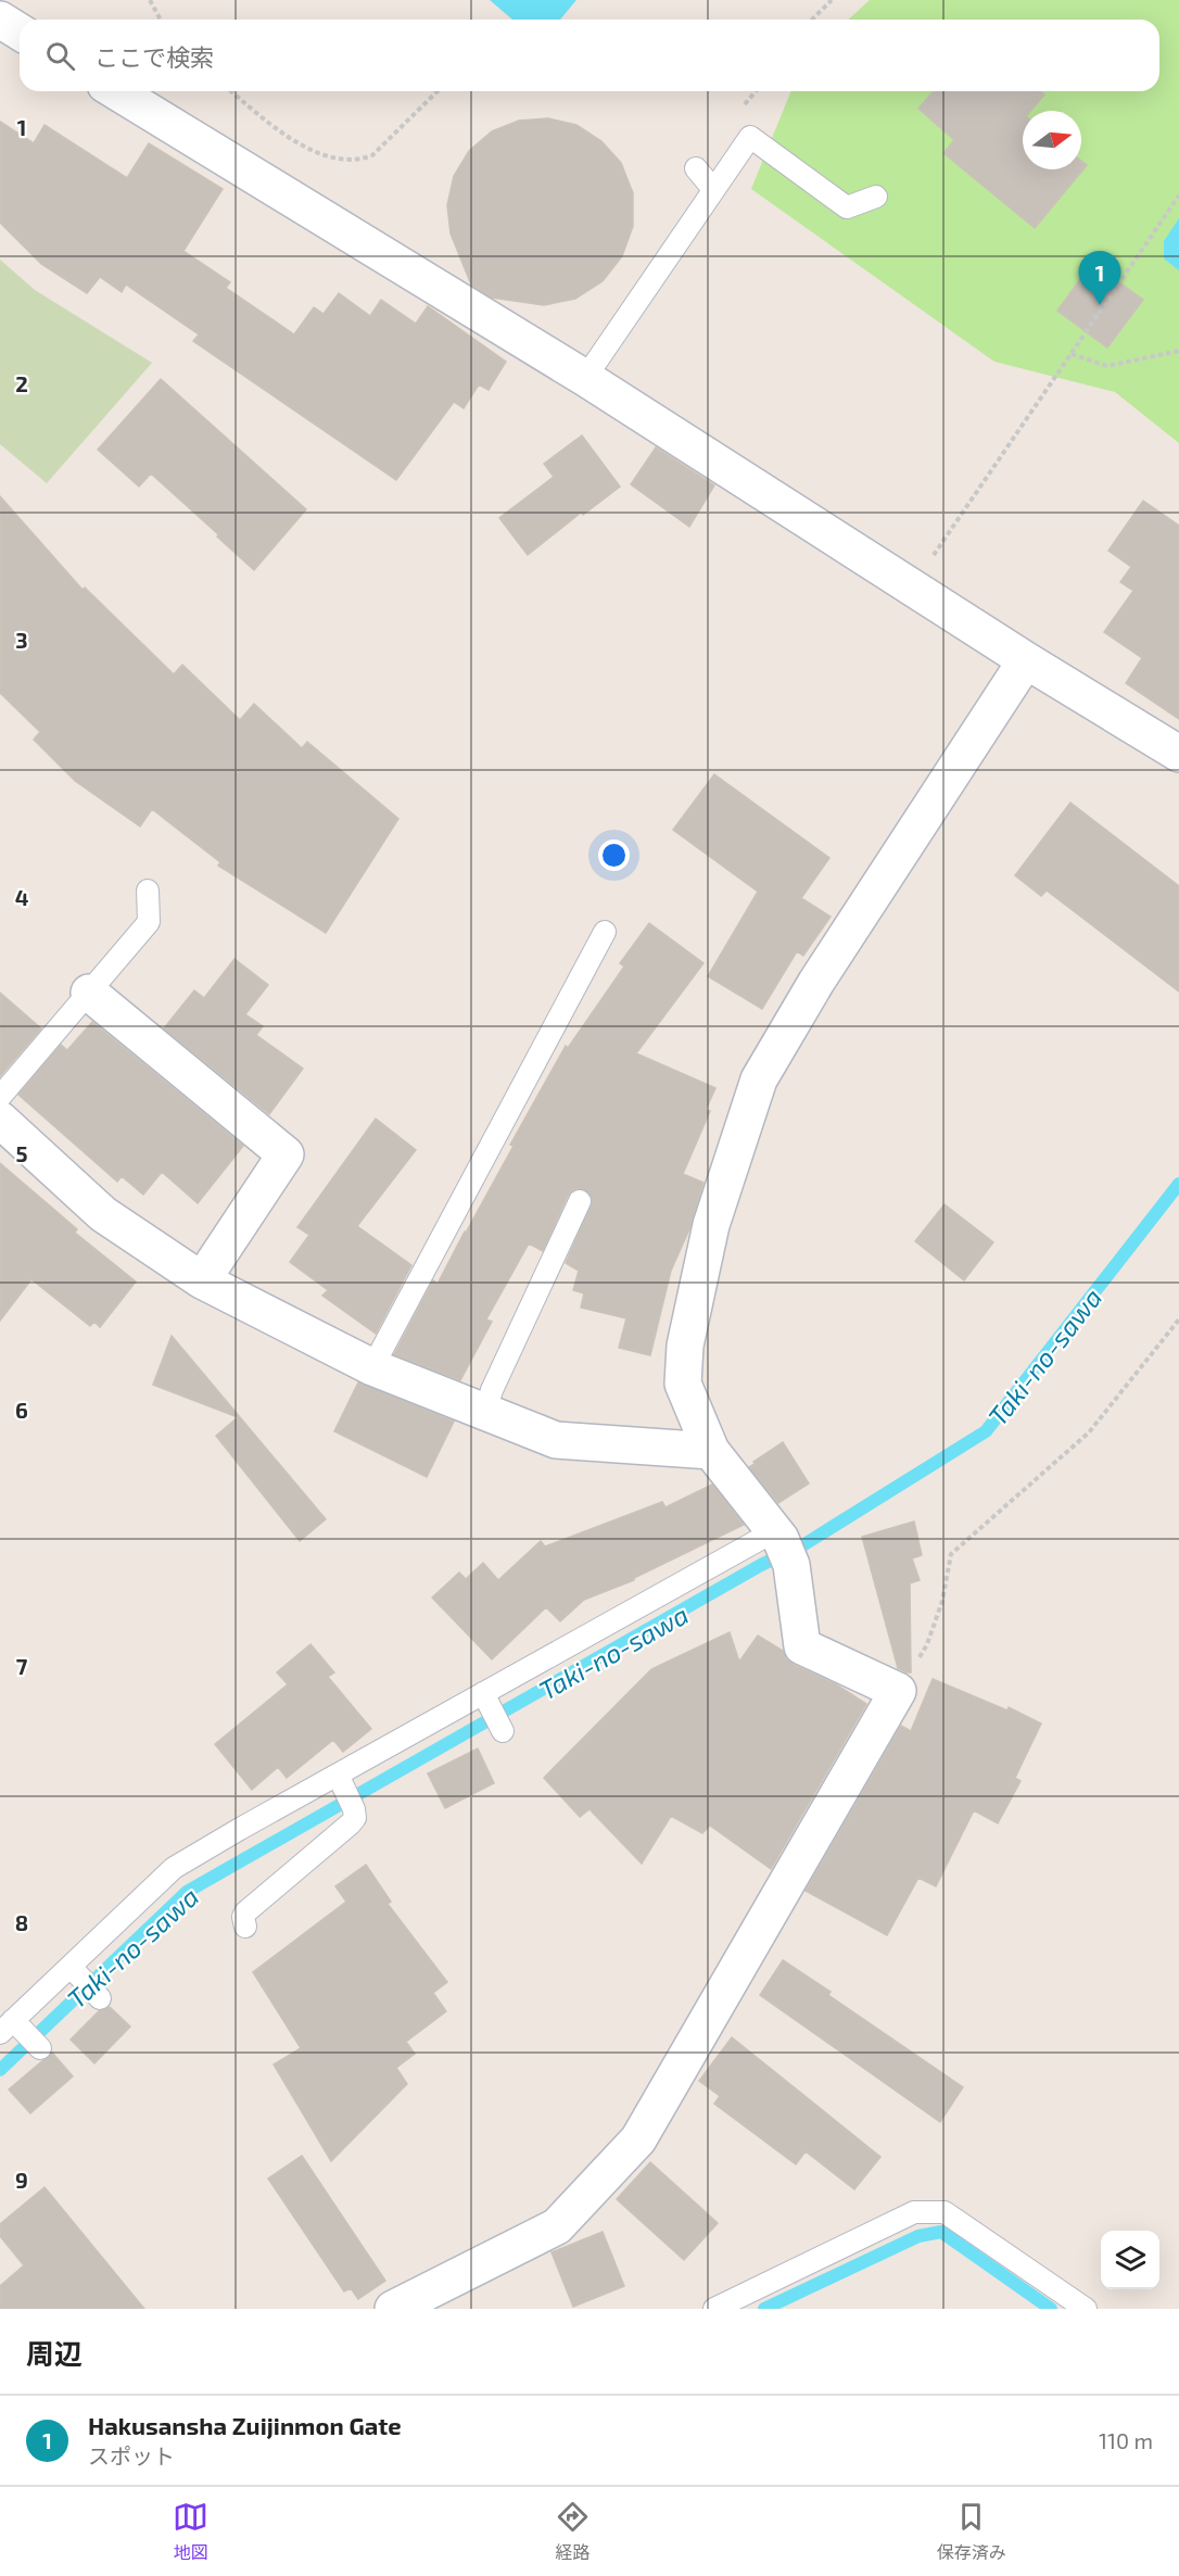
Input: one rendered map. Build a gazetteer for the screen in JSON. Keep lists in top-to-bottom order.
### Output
{
  "water": ["Taki-no-sawa"],
  "north": "right",
  "page": {
    "search": "ここで検索",
    "pins": "1",
    "heading": "周辺",
    "list": [
      {
        "mark": "1",
        "name": "Hakusansha Zuijinmon Gate",
        "note": "スポット",
        "value": "110 m"
      }
    ],
    "nav": ["地図", "経路", "保存済み"]
  },
  "grid": {
    "rows": [
      "1",
      "2",
      "3",
      "4",
      "5",
      "6",
      "7",
      "8",
      "9"
    ]
  }
}
